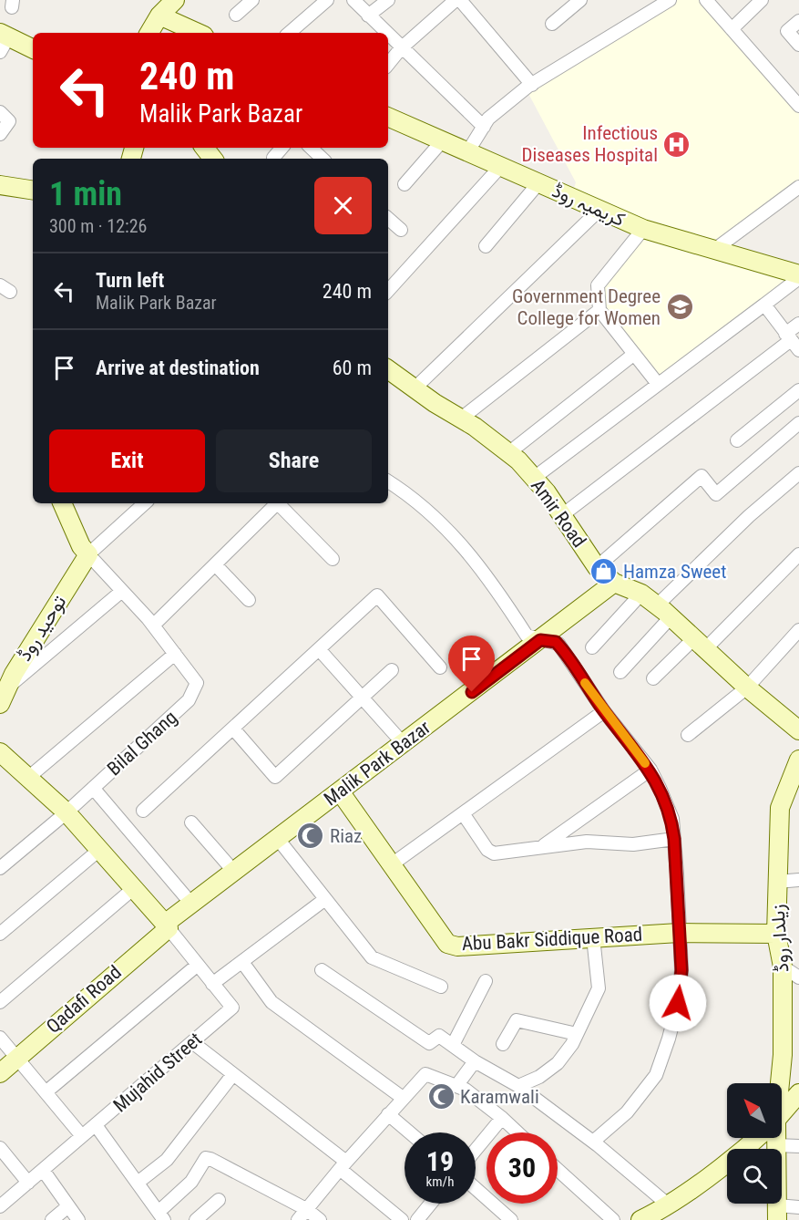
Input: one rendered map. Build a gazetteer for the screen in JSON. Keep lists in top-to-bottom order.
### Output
{
  "streets": {
    "street": [
      "کریمیہ روڈ",
      "Amir Road",
      "توحید روڈ",
      "Bilal Ghang",
      "Malik Park Bazar",
      "زیلدار روڈ",
      "Abu Bakr Siddique Road",
      "Qadafi Road",
      "Mujahid Street"
    ]
  },
  "crossings": [
    ["Amir Road", "Malik Park Bazar"],
    ["توحید روڈ", "Bilal Ghang"],
    ["Malik Park Bazar", "Abu Bakr Siddique Road"],
    ["Malik Park Bazar", "Qadafi Road"],
    ["Malik Park Bazar", "Mujahid Street"],
    ["زیلدار روڈ", "Abu Bakr Siddique Road"],
    ["Qadafi Road", "Mujahid Street"]
  ],
  "places": {
    "hospital": ["Infectious Diseases Hospital"],
    "school or university": ["Government Degree College for Women"],
    "shop": ["Hamza Sweet"],
    "mosque": ["Riaz", "Karamwali"]
  },
  "north": "top left",
  "page": {
    "turn": ["240 m", "Malik Park Bazar"],
    "heading": ["1 min", "300 m · 12:26"],
    "list": [
      {
        "name": "Turn left",
        "note": "Malik Park Bazar",
        "value": "240 m"
      },
      {
        "name": "Arrive at destination",
        "value": "60 m"
      }
    ],
    "buttons": ["Exit", "Share"],
    "speed": "19 km/h",
    "limit": "30"
  }
}
